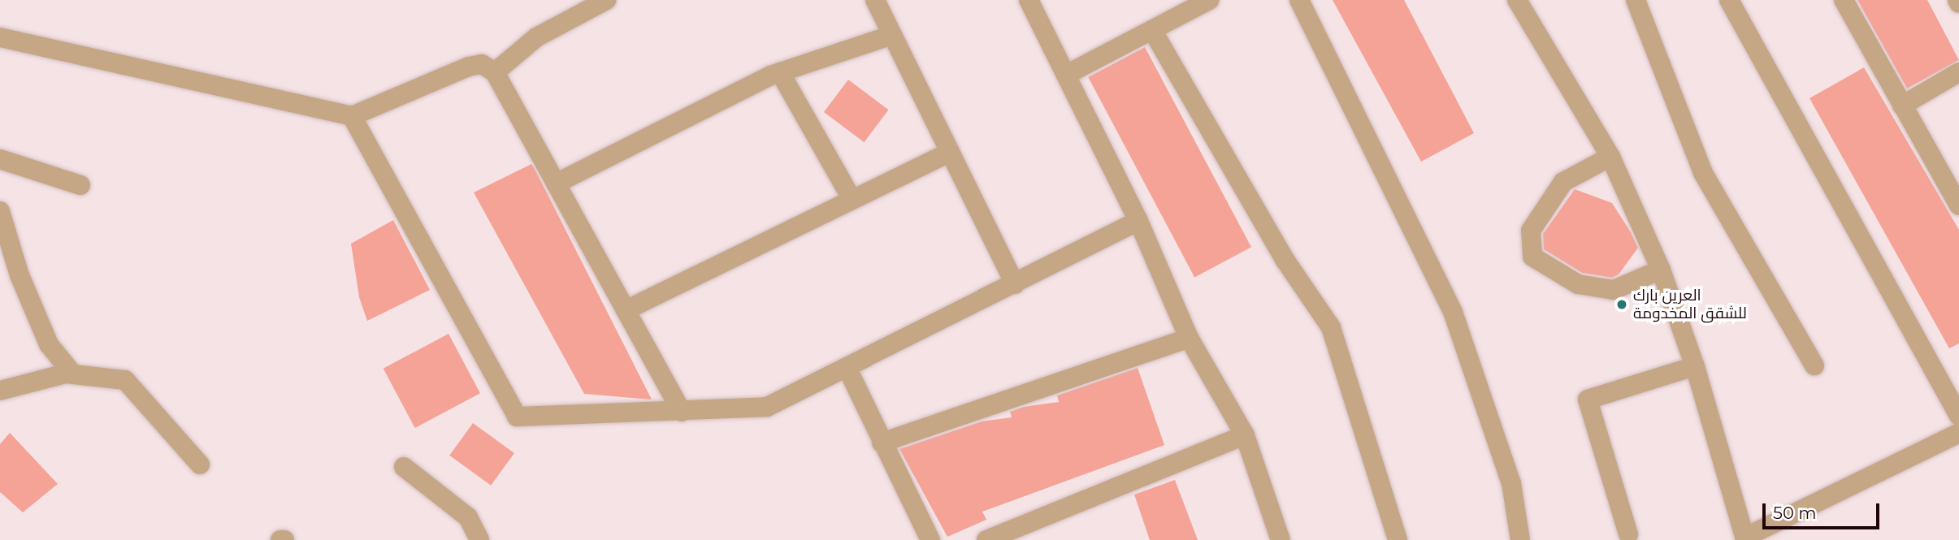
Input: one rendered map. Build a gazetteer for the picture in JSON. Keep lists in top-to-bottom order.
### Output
{
  "places": ["العرين بارك للشقق المخدومة"],
  "scale_bar": "50 m"
}
